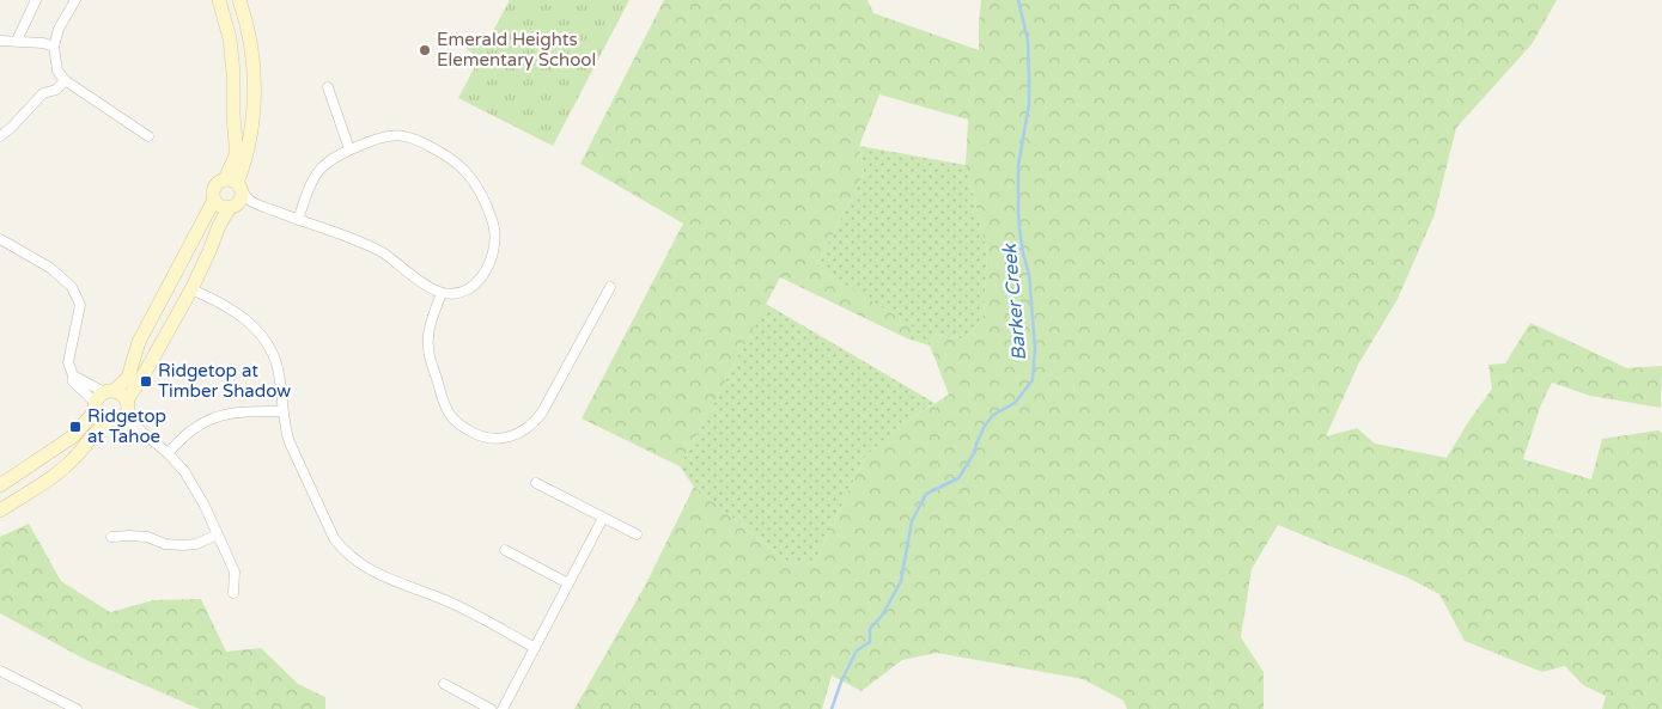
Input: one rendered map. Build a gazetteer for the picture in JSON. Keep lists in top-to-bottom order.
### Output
{
  "water": ["Barker Creek"],
  "places": {
    "other": ["Emerald Heights Elementary School"],
    "transit": ["Ridgetop at Timber Shadow", "Ridgetop at Tahoe"]
  }
}
